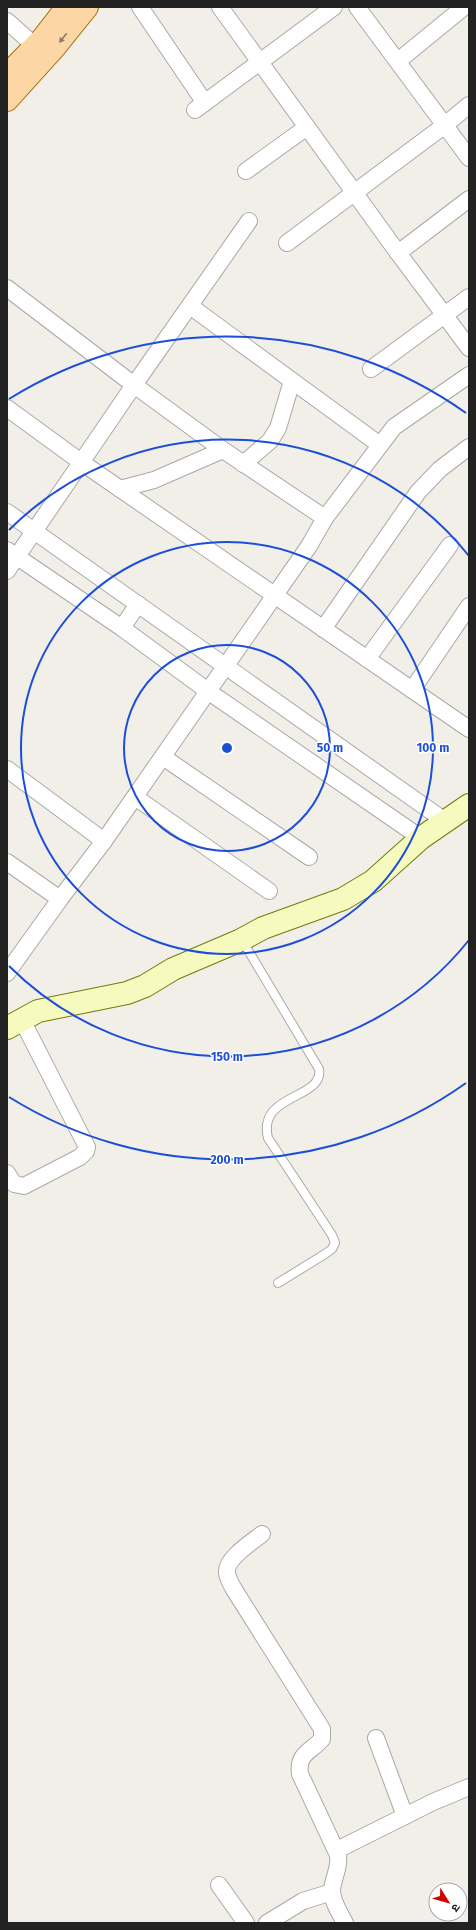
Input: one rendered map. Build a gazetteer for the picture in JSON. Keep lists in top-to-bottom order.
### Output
{
  "north": "bottom right",
  "rings": [
    "50 m",
    "100 m",
    "150 m",
    "200 m"
  ]
}
